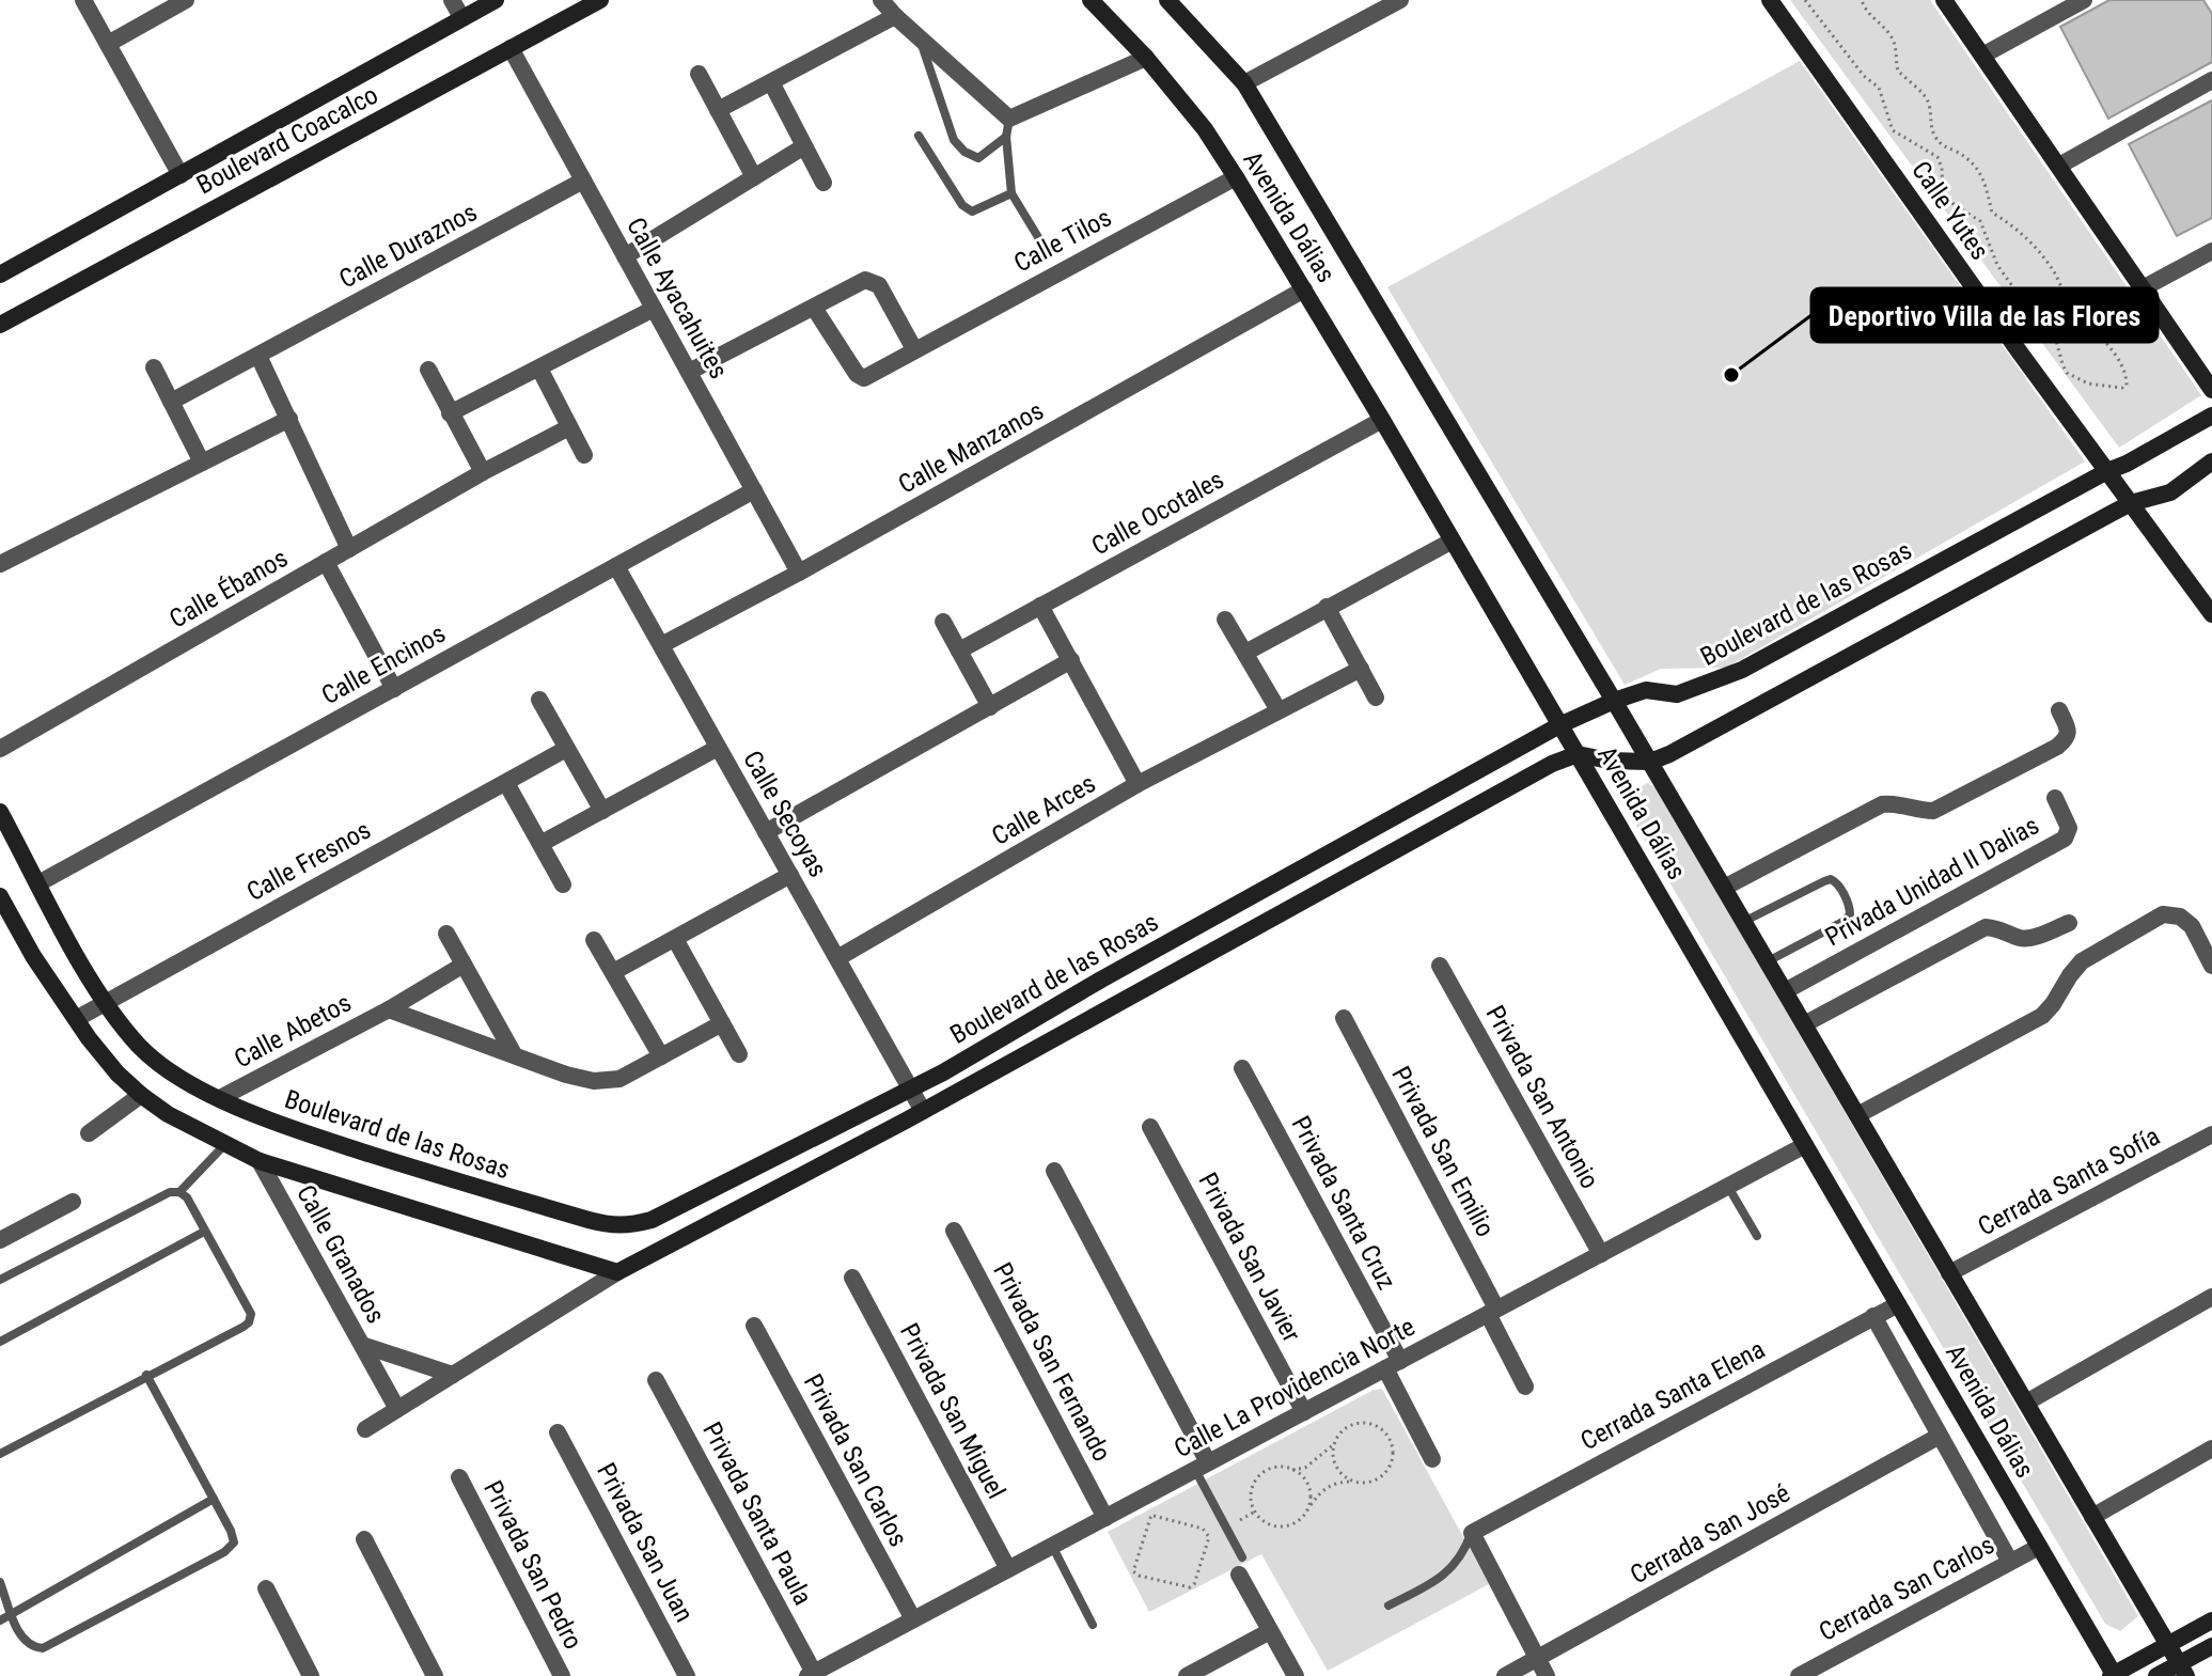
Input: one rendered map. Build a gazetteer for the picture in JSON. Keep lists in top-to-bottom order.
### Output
{
  "streets": {
    "main road": [
      "Boulevard Coacalco",
      "Calle Yutes",
      "Avenida Dálias",
      "Boulevard de las Rosas"
    ],
    "street": [
      "Calle Tilos",
      "Calle Duraznos",
      "Calle Ayacahuites",
      "Calle Manzanos",
      "Calle Ocotales",
      "Calle Ébanos",
      "Calle Encinos",
      "Calle Arces",
      "Calle Secoyas",
      "Calle Fresnos",
      "Privada Unidad II Dalias",
      "Calle Abetos",
      "Privada San Antonio",
      "Privada San Emilio",
      "Cerrada Santa Sofía",
      "Privada Santa Cruz",
      "Calle Granados",
      "Privada San Javier",
      "Privada San Fernando",
      "Calle La Providencia Norte",
      "Cerrada Santa Elena",
      "Privada San Miguel",
      "Privada San Carlos",
      "Privada Santa Paula",
      "Cerrada San José",
      "Privada San Juan",
      "Privada San Pedro",
      "Cerrada San Carlos"
    ]
  },
  "crossings": [
    ["Boulevard Coacalco", "Calle Ayacahuites"],
    ["Calle Yutes", "Boulevard de las Rosas"],
    ["Avenida Dálias", "Calle Tilos"],
    ["Avenida Dálias", "Calle Manzanos"],
    ["Avenida Dálias", "Calle Ocotales"],
    ["Avenida Dálias", "Boulevard de las Rosas"],
    ["Avenida Dálias", "Privada Unidad II Dalias"],
    ["Avenida Dálias", "Cerrada Santa Sofía"],
    ["Avenida Dálias", "Calle La Providencia Norte"],
    ["Avenida Dálias", "Cerrada Santa Elena"],
    ["Avenida Dálias", "Cerrada San Carlos"],
    ["Calle Duraznos", "Calle Ayacahuites"],
    ["Calle Ayacahuites", "Calle Manzanos"],
    ["Calle Ayacahuites", "Calle Encinos"],
    ["Calle Manzanos", "Calle Secoyas"],
    ["Boulevard de las Rosas", "Calle Encinos"],
    ["Boulevard de las Rosas", "Calle Secoyas"],
    ["Boulevard de las Rosas", "Calle Fresnos"],
    ["Boulevard de las Rosas", "Calle Abetos"],
    ["Calle Encinos", "Calle Secoyas"],
    ["Calle Arces", "Calle Secoyas"],
    ["Privada San Antonio", "Calle La Providencia Norte"],
    ["Privada San Emilio", "Calle La Providencia Norte"],
    ["Privada Santa Cruz", "Calle La Providencia Norte"],
    ["Privada San Javier", "Calle La Providencia Norte"],
    ["Privada San Fernando", "Calle La Providencia Norte"],
    ["Calle La Providencia Norte", "Privada San Miguel"],
    ["Calle La Providencia Norte", "Privada San Carlos"],
    ["Calle La Providencia Norte", "Privada Santa Paula"]
  ],
  "places": ["Deportivo Villa de las Flores"]
}
